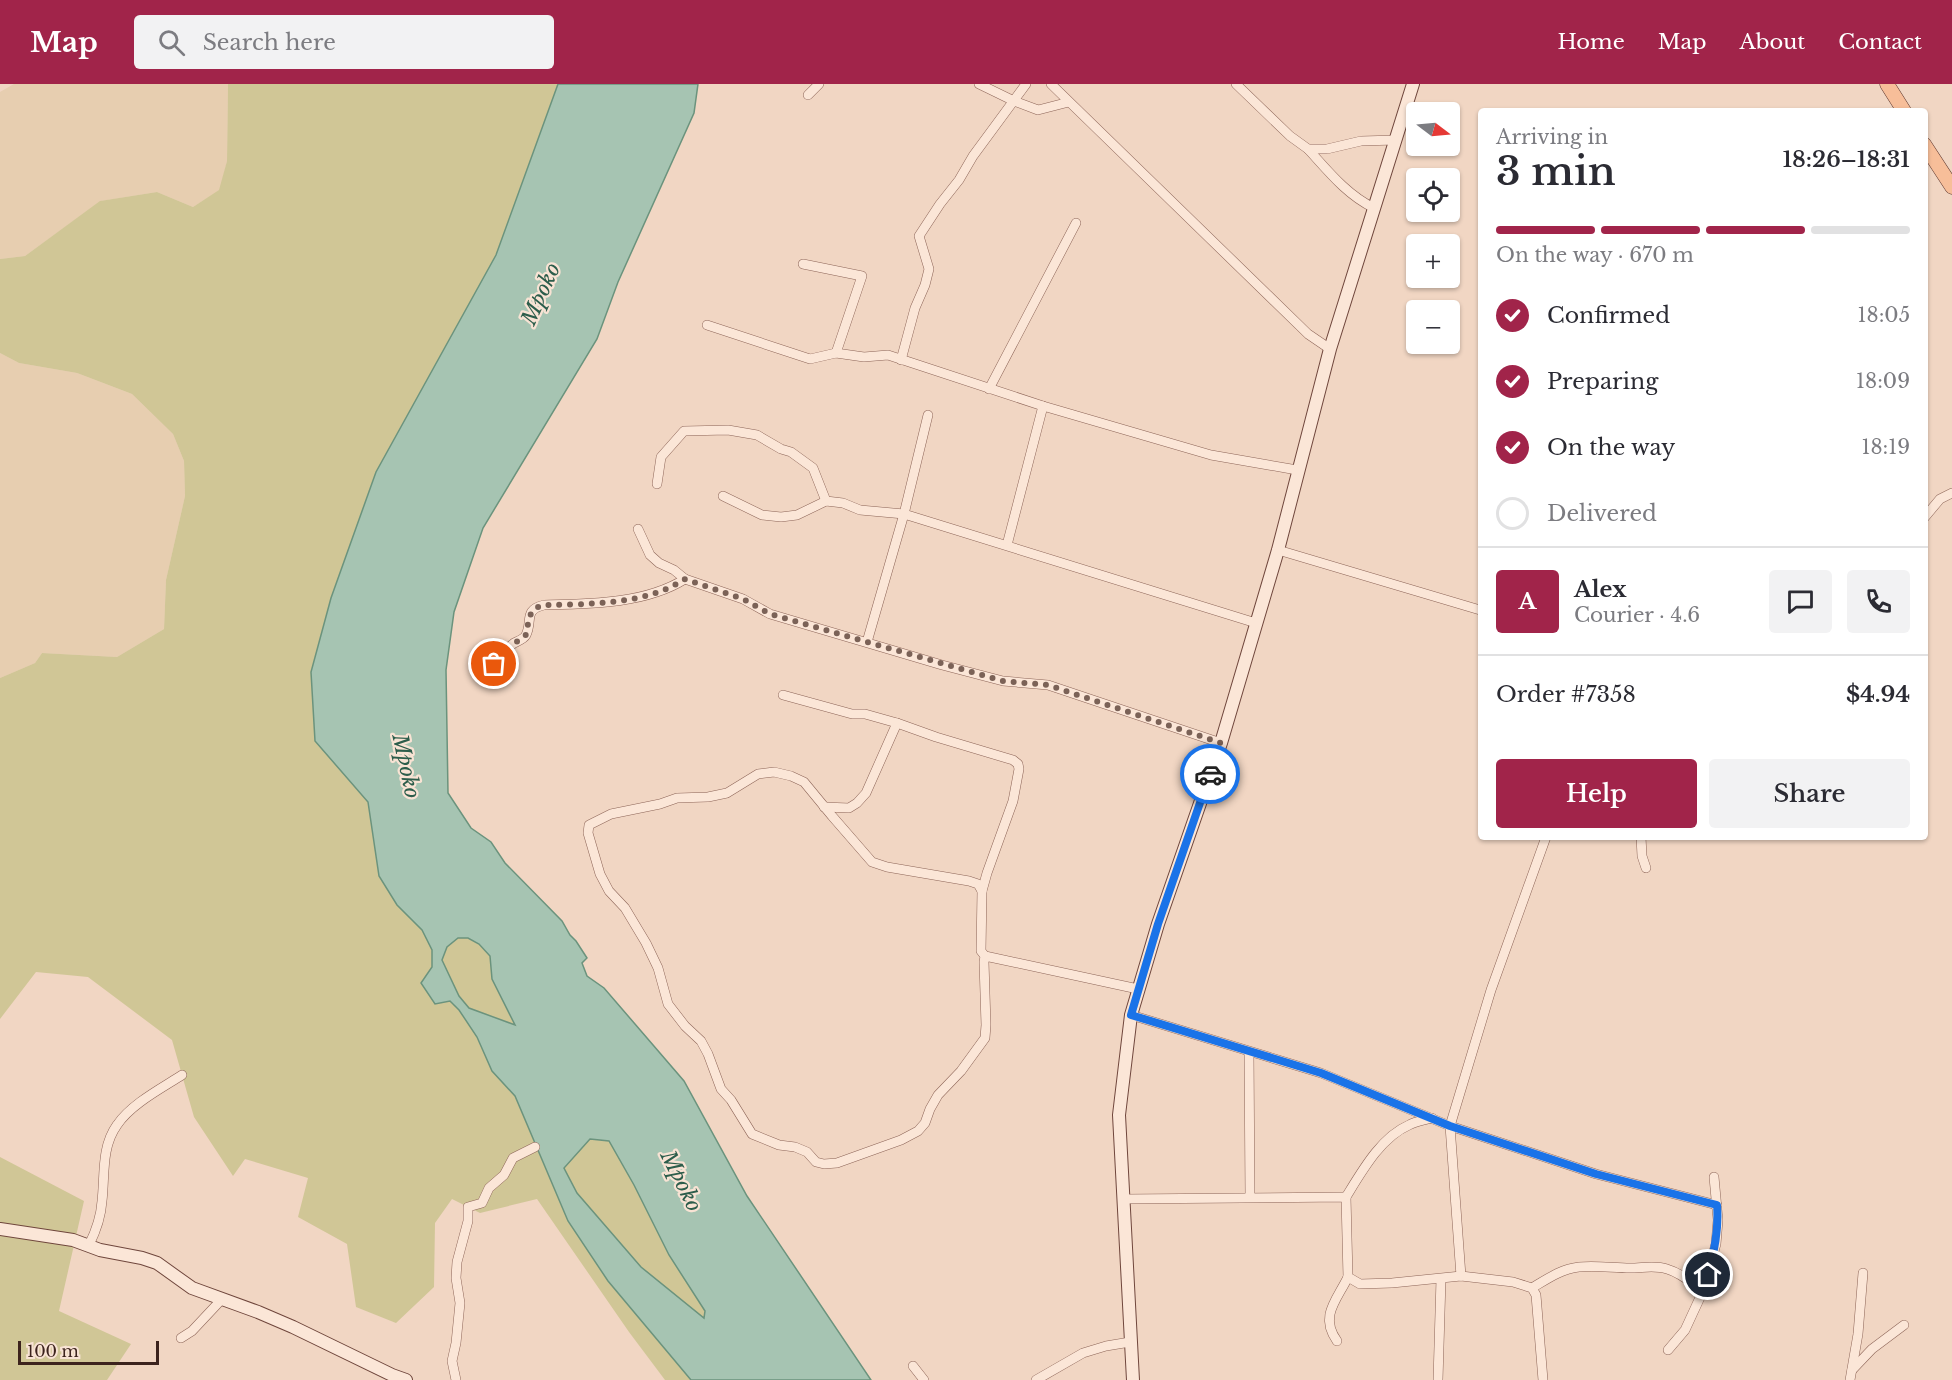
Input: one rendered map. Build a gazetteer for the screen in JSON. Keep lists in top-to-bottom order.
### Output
{
  "water": ["Mpoko"],
  "scale_bar": "100 m",
  "north": "right",
  "page": {
    "header": "Map",
    "search": "Search here",
    "nav": [
      "Home",
      "Map",
      "About",
      "Contact"
    ],
    "map_buttons": ["+", "−"],
    "heading": ["3 min", "Arriving in", "18:26–18:31"],
    "panel": [
      "Alex",
      "Courier · 4.6",
      "Order #7358",
      "$4.94"
    ],
    "bar": "On the way · 670 m",
    "list": [
      ["Confirmed", "18:05"],
      ["Preparing", "18:09"],
      ["On the way", "18:19"],
      "Delivered"
    ],
    "round": "A",
    "buttons": ["Help", "Share"],
    "scale": "100 m"
  }
}
